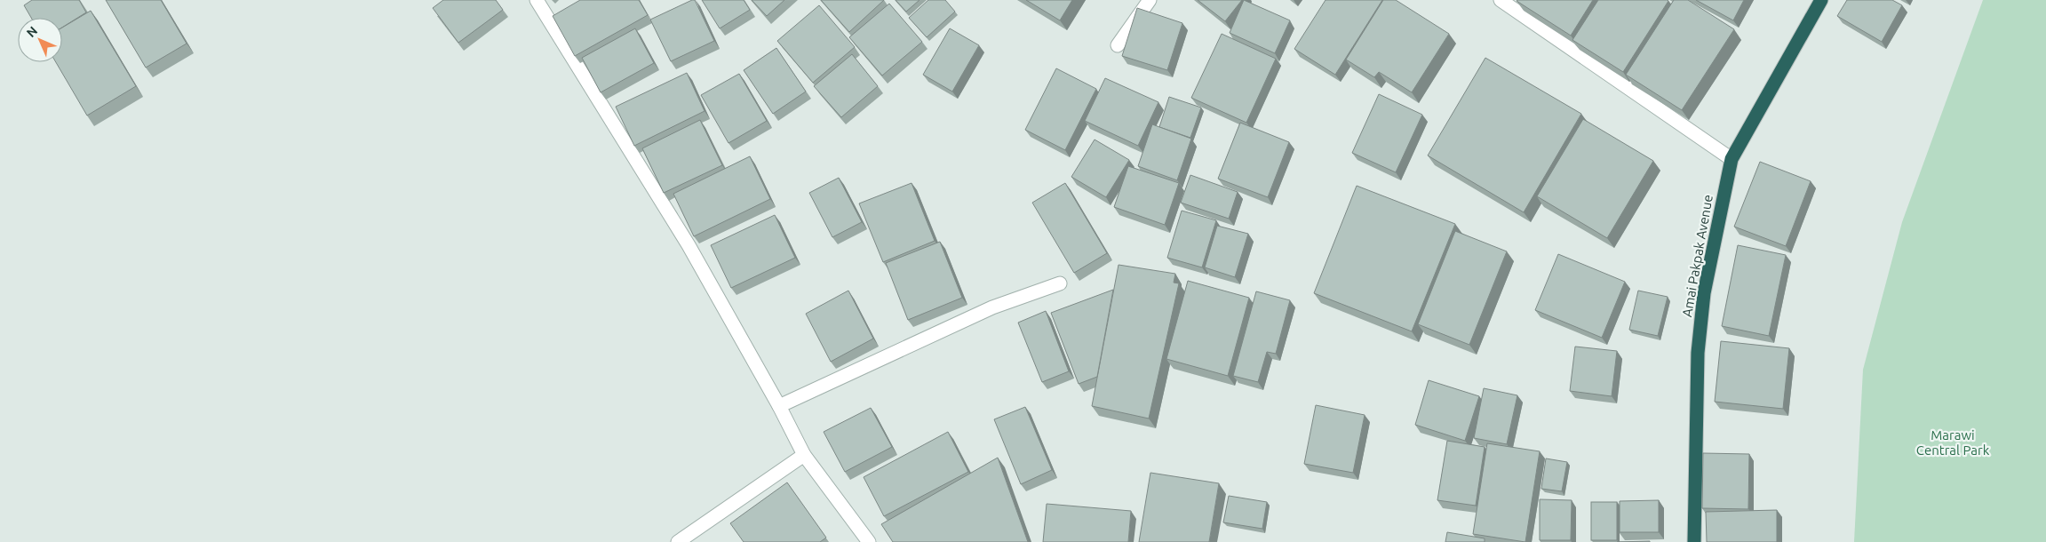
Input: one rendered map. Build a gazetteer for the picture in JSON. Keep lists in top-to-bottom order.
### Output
{
  "streets": {
    "highway": ["Amai Pakpak Avenue"]
  },
  "parks": ["Marawi Central Park"],
  "north": "top left"
}
